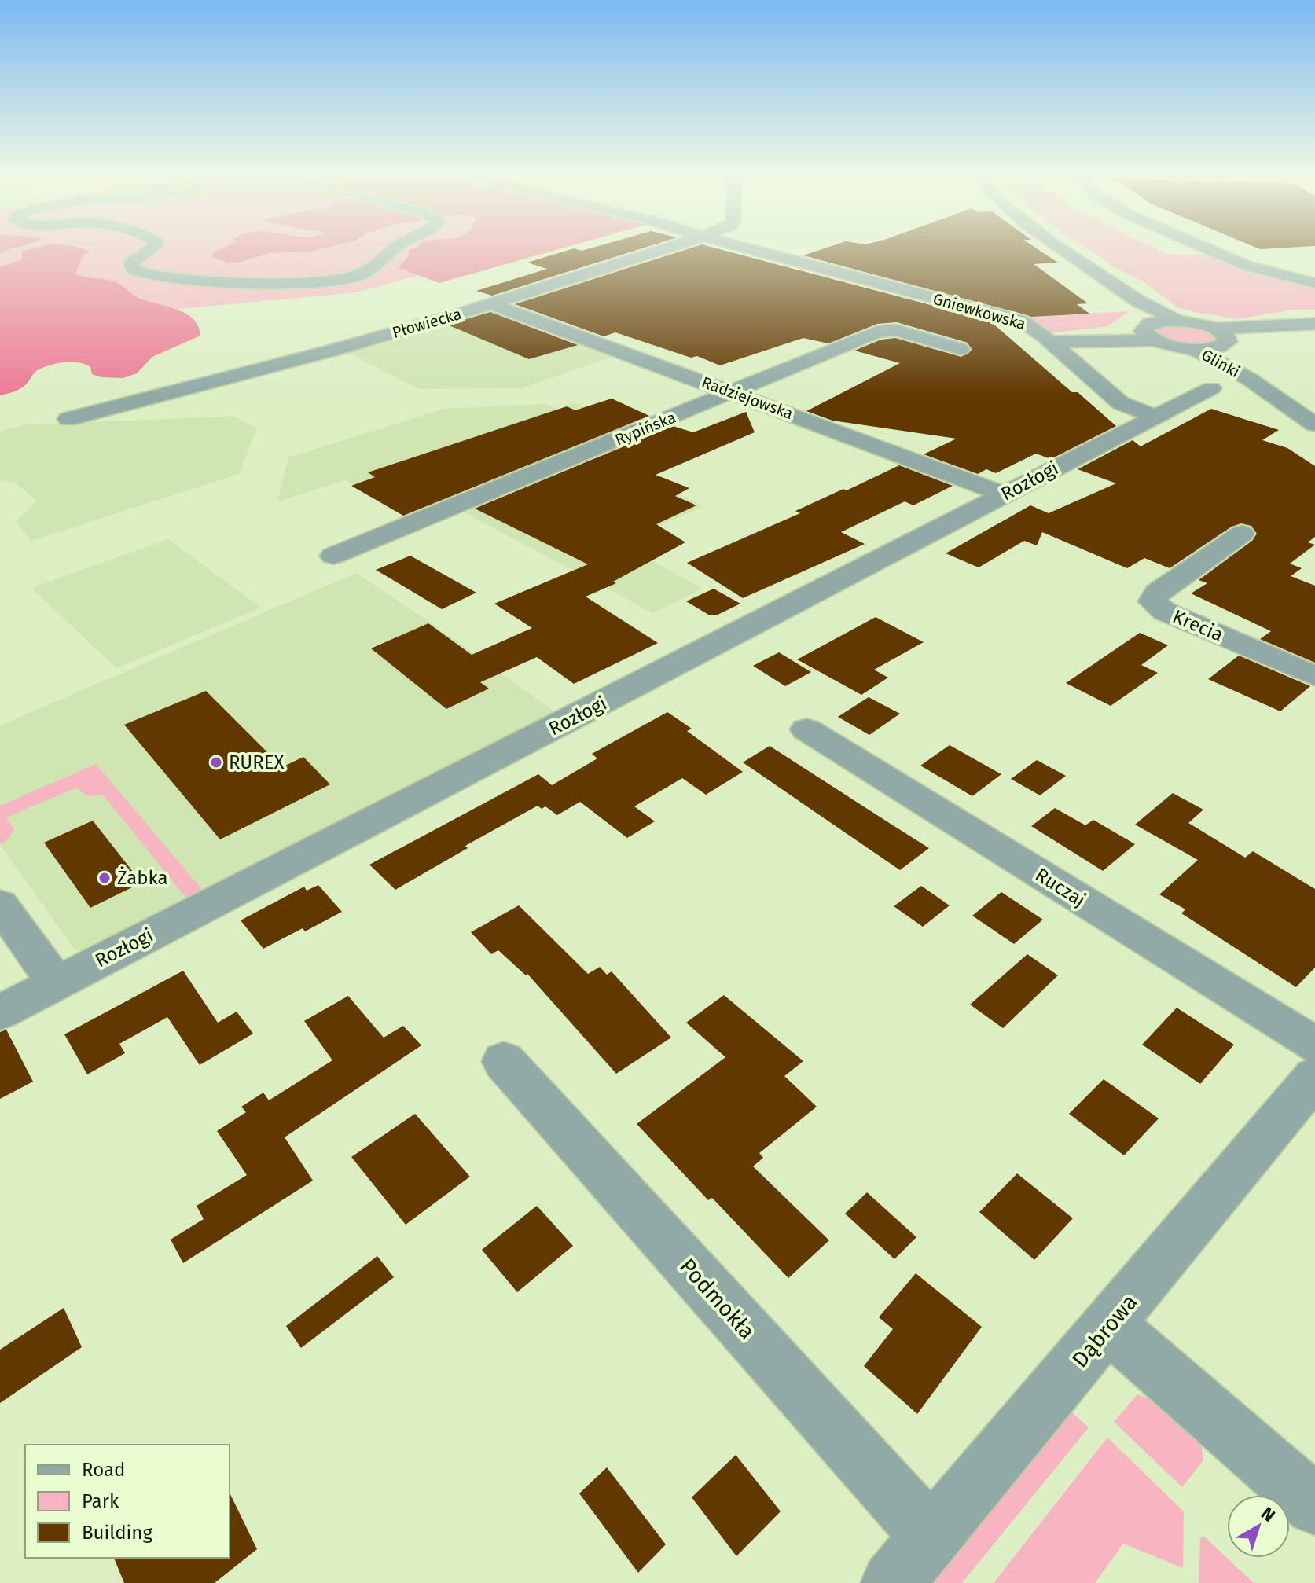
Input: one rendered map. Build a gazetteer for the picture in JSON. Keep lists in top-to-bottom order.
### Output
{
  "streets": {
    "street": [
      "Gniewkowska",
      "Płowiecka",
      "Glinki",
      "Radziejowska",
      "Rypińska",
      "Rozłogi",
      "Krecia",
      "Ruczaj",
      "Podmokła",
      "Dąbrowa"
    ]
  },
  "crossings": [
    ["Płowiecka", "Radziejowska"],
    ["Radziejowska", "Rypińska"],
    ["Radziejowska", "Rozłogi"],
    ["Podmokła", "Dąbrowa"]
  ],
  "places": ["RUREX", "Żabka"],
  "legend": ["Road", "Park", "Building"],
  "north": "top right"
}
